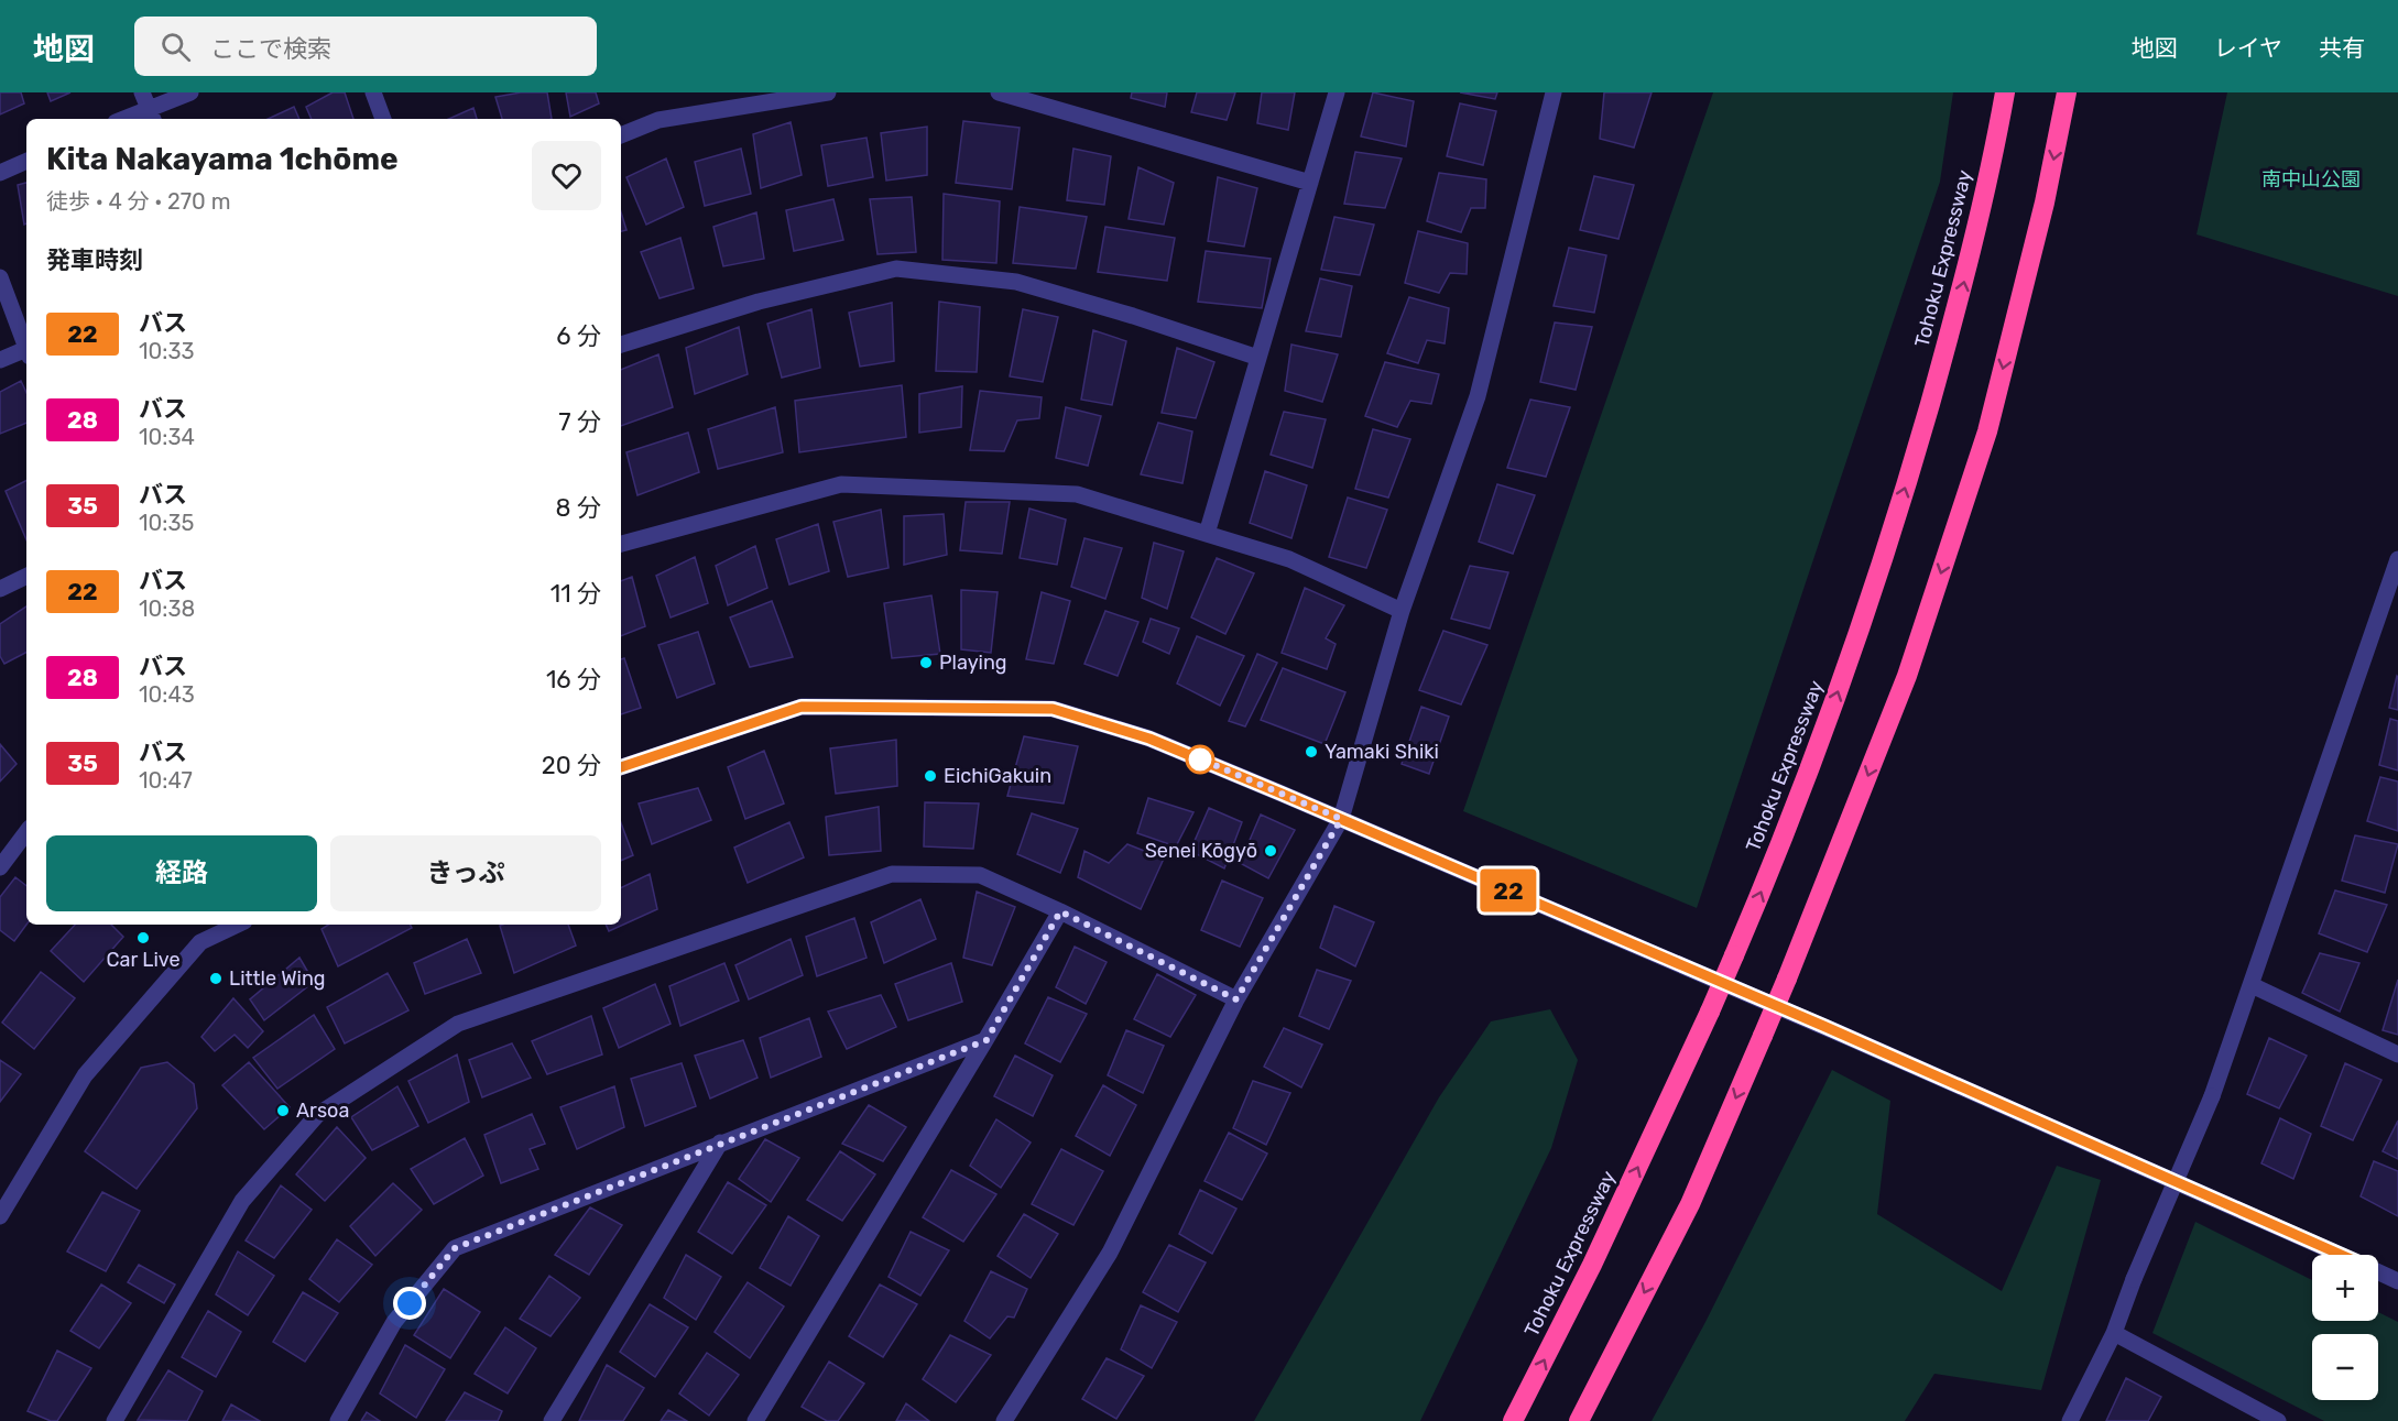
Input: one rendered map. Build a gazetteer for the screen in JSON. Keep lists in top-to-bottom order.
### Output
{
  "streets": {
    "highway": ["Tohoku Expressway"]
  },
  "parks": ["南中山公園"],
  "places": [
    "Playing",
    "Yamaki Shiki",
    "EichiGakuin",
    "Senei Kōgyō",
    "Car Live",
    "Little Wing",
    "Arsoa"
  ],
  "lines": ["bus line 22"],
  "page": {
    "header": "地図",
    "search": "ここで検索",
    "nav": ["地図", "レイヤ", "共有"],
    "on_map": "22",
    "heading": [
      ["Kita Nakayama 1chōme", "徒歩 · 4 分 · 270 m"],
      "発車時刻"
    ],
    "list": [
      {
        "mark": "22",
        "name": "バス",
        "note": "10:33",
        "value": "6 分"
      },
      {
        "mark": "28",
        "name": "バス",
        "note": "10:34",
        "value": "7 分"
      },
      {
        "mark": "35",
        "name": "バス",
        "note": "10:35",
        "value": "8 分"
      },
      {
        "mark": "22",
        "name": "バス",
        "note": "10:38",
        "value": "11 分"
      },
      {
        "mark": "28",
        "name": "バス",
        "note": "10:43",
        "value": "16 分"
      },
      {
        "mark": "35",
        "name": "バス",
        "note": "10:47",
        "value": "20 分"
      }
    ],
    "buttons": ["経路", "きっぷ"],
    "map_buttons": ["+", "−"]
  }
}
